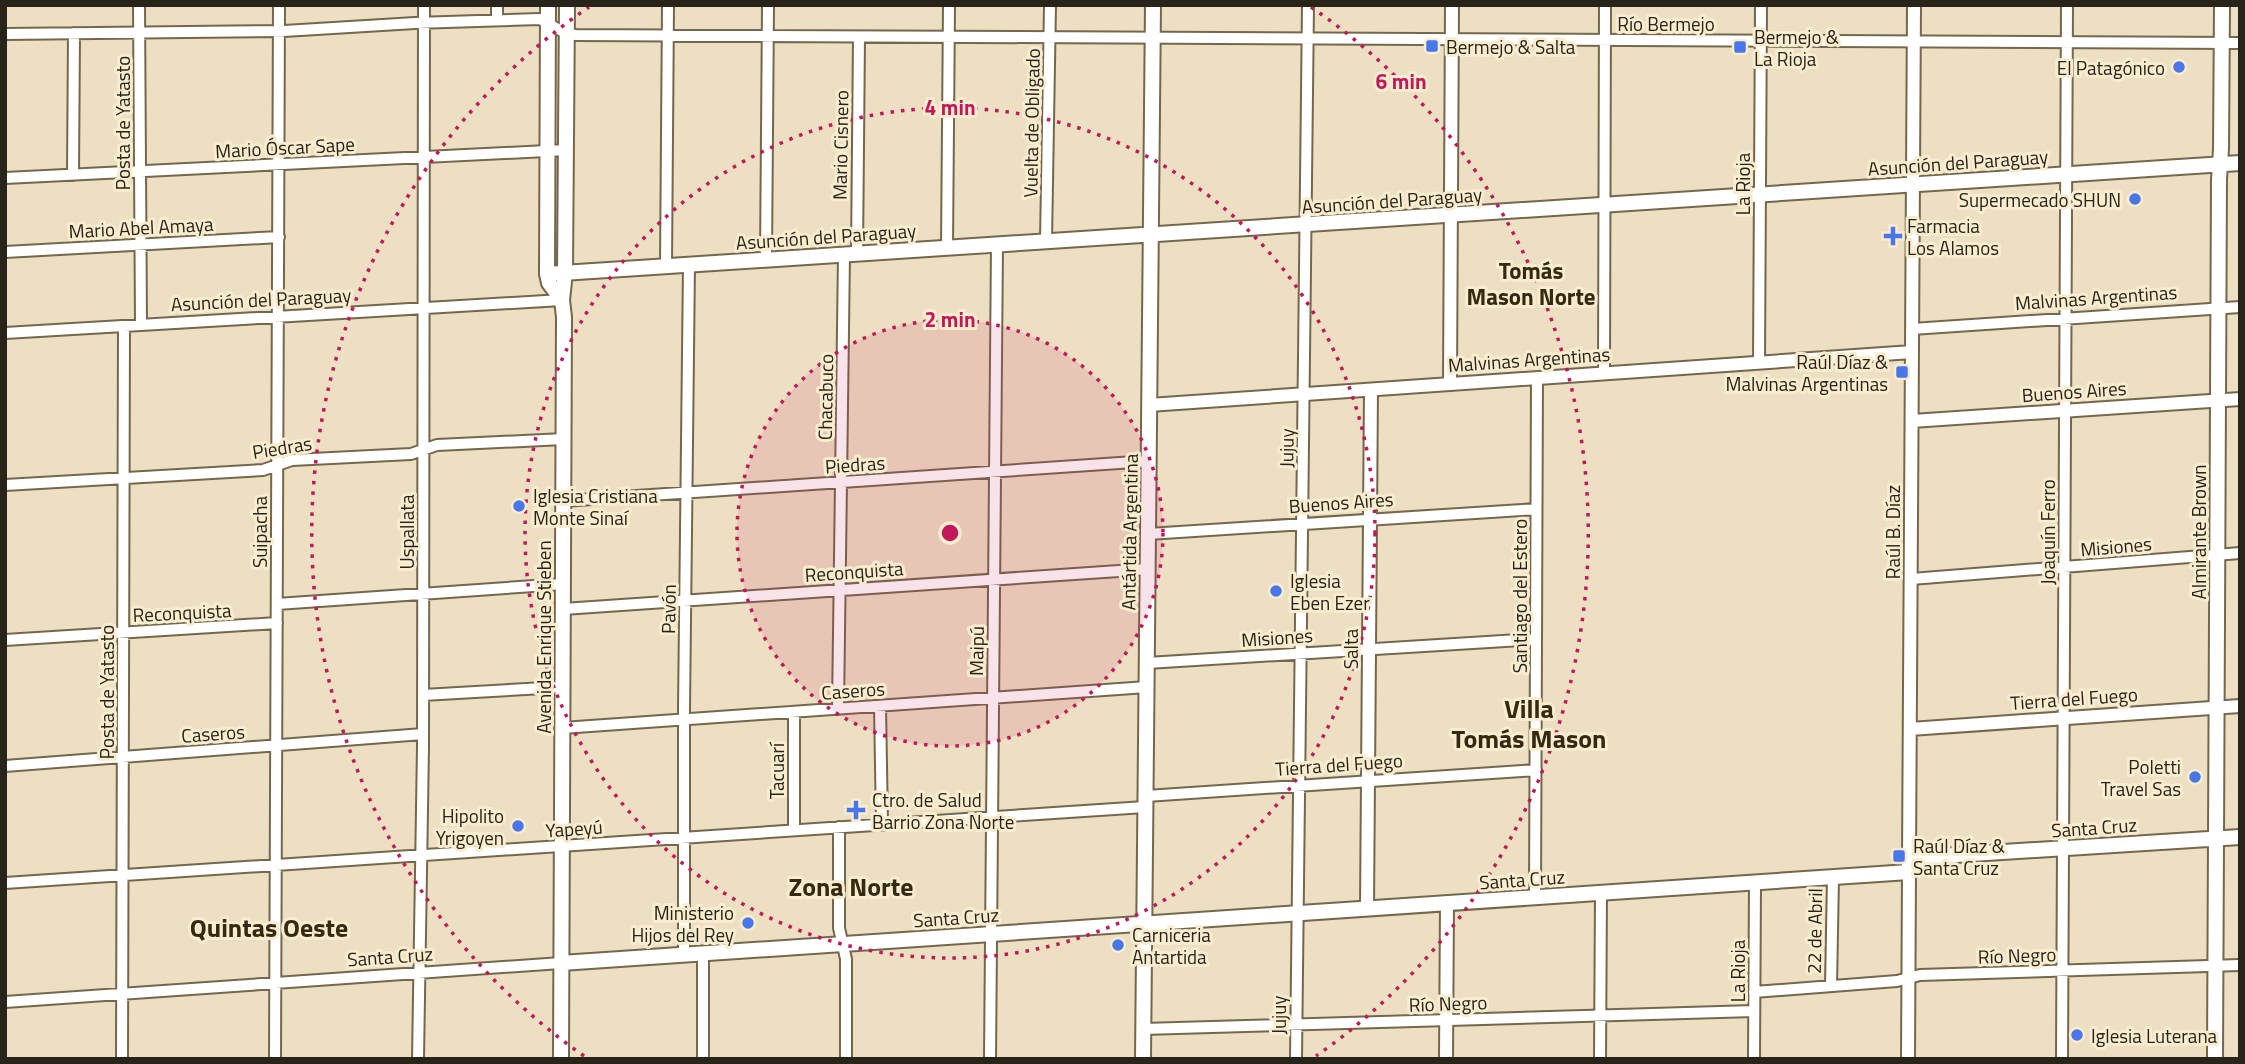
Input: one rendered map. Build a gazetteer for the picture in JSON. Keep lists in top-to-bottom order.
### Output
{
  "streets": {
    "main road": [
      "Asunción del Paraguay",
      "Antártida Argentina",
      "Almirante Brown",
      "Avenida Enrique Stieben",
      "Santa Cruz"
    ],
    "street": [
      "Río Bermejo",
      "Posta de Yatasto",
      "Vuelta de Obligado",
      "Mario Cisnero",
      "Mario Óscar Sape",
      "La Rioja",
      "Mario Abel Amaya",
      "Malvinas Argentinas",
      "Buenos Aires",
      "Chacabuco",
      "Piedras",
      "Jujuy",
      "Suipacha",
      "Uspallata",
      "Raúl B. Díaz",
      "Joaquín Ferro",
      "Misiones",
      "Reconquista",
      "Santiago del Estero",
      "Pavón",
      "Salta",
      "Maipú",
      "Caseros",
      "Tierra del Fuego",
      "Tacuarí",
      "Yapeyú",
      "22 de Abril",
      "Río Negro"
    ]
  },
  "crossings": [
    ["Río Bermejo", "Vuelta de Obligado"],
    ["Río Bermejo", "Mario Cisnero"],
    ["Río Bermejo", "La Rioja"],
    ["Río Bermejo", "Jujuy"],
    ["Río Bermejo", "Antártida Argentina"],
    ["Río Bermejo", "Raúl B. Díaz"],
    ["Río Bermejo", "Joaquín Ferro"],
    ["Río Bermejo", "Almirante Brown"],
    ["Río Bermejo", "Avenida Enrique Stieben"],
    ["Posta de Yatasto", "Mario Óscar Sape"],
    ["Posta de Yatasto", "Asunción del Paraguay"],
    ["Posta de Yatasto", "Mario Abel Amaya"],
    ["Posta de Yatasto", "Piedras"],
    ["Posta de Yatasto", "Reconquista"],
    ["Posta de Yatasto", "Caseros"],
    ["Posta de Yatasto", "Santa Cruz"],
    ["Posta de Yatasto", "Yapeyú"],
    ["Vuelta de Obligado", "Asunción del Paraguay"],
    ["Mario Cisnero", "Asunción del Paraguay"],
    ["Mario Cisnero", "Chacabuco"],
    ["Mario Óscar Sape", "Suipacha"],
    ["Mario Óscar Sape", "Uspallata"],
    ["Mario Óscar Sape", "Avenida Enrique Stieben"],
    ["Asunción del Paraguay", "La Rioja"],
    ["Asunción del Paraguay", "Chacabuco"],
    ["Asunción del Paraguay", "Jujuy"],
    ["Asunción del Paraguay", "Suipacha"],
    ["Asunción del Paraguay", "Uspallata"],
    ["Asunción del Paraguay", "Antártida Argentina"],
    ["Asunción del Paraguay", "Raúl B. Díaz"],
    ["Asunción del Paraguay", "Joaquín Ferro"],
    ["Asunción del Paraguay", "Almirante Brown"],
    ["Asunción del Paraguay", "Pavón"],
    ["Asunción del Paraguay", "Avenida Enrique Stieben"],
    ["Asunción del Paraguay", "Maipú"],
    ["La Rioja", "Malvinas Argentinas"],
    ["La Rioja", "Santa Cruz"],
    ["La Rioja", "Río Negro"],
    ["Mario Abel Amaya", "Suipacha"],
    ["Malvinas Argentinas", "Jujuy"],
    ["Malvinas Argentinas", "Antártida Argentina"],
    ["Malvinas Argentinas", "Raúl B. Díaz"],
    ["Malvinas Argentinas", "Joaquín Ferro"],
    ["Malvinas Argentinas", "Almirante Brown"],
    ["Malvinas Argentinas", "Santiago del Estero"],
    ["Malvinas Argentinas", "Salta"],
    ["Buenos Aires", "Jujuy"],
    ["Buenos Aires", "Antártida Argentina"],
    ["Buenos Aires", "Raúl B. Díaz"],
    ["Buenos Aires", "Joaquín Ferro"],
    ["Buenos Aires", "Almirante Brown"],
    ["Buenos Aires", "Santiago del Estero"],
    ["Buenos Aires", "Salta"],
    ["Chacabuco", "Piedras"],
    ["Chacabuco", "Reconquista"],
    ["Chacabuco", "Caseros"],
    ["Piedras", "Suipacha"],
    ["Piedras", "Uspallata"],
    ["Piedras", "Antártida Argentina"],
    ["Piedras", "Pavón"],
    ["Piedras", "Avenida Enrique Stieben"],
    ["Piedras", "Maipú"],
    ["Jujuy", "Misiones"],
    ["Jujuy", "Tierra del Fuego"],
    ["Jujuy", "Santa Cruz"],
    ["Jujuy", "Río Negro"],
    ["Suipacha", "Reconquista"],
    ["Suipacha", "Caseros"],
    ["Suipacha", "Santa Cruz"],
    ["Suipacha", "Yapeyú"],
    ["Uspallata", "Caseros"],
    ["Uspallata", "Santa Cruz"],
    ["Uspallata", "Yapeyú"],
    ["Antártida Argentina", "Misiones"],
    ["Antártida Argentina", "Reconquista"],
    ["Antártida Argentina", "Caseros"],
    ["Antártida Argentina", "Tierra del Fuego"],
    ["Antártida Argentina", "Santa Cruz"],
    ["Antártida Argentina", "Yapeyú"],
    ["Antártida Argentina", "Río Negro"],
    ["Raúl B. Díaz", "Misiones"],
    ["Raúl B. Díaz", "Tierra del Fuego"],
    ["Raúl B. Díaz", "Santa Cruz"],
    ["Raúl B. Díaz", "Río Negro"],
    ["Joaquín Ferro", "Misiones"],
    ["Joaquín Ferro", "Tierra del Fuego"],
    ["Joaquín Ferro", "Santa Cruz"],
    ["Joaquín Ferro", "Río Negro"],
    ["Almirante Brown", "Misiones"],
    ["Almirante Brown", "Tierra del Fuego"],
    ["Almirante Brown", "Santa Cruz"],
    ["Almirante Brown", "Río Negro"],
    ["Misiones", "Santiago del Estero"],
    ["Misiones", "Salta"],
    ["Reconquista", "Pavón"],
    ["Reconquista", "Avenida Enrique Stieben"],
    ["Reconquista", "Maipú"],
    ["Santiago del Estero", "Tierra del Fuego"],
    ["Santiago del Estero", "Santa Cruz"],
    ["Pavón", "Caseros"],
    ["Pavón", "Santa Cruz"],
    ["Pavón", "Yapeyú"],
    ["Avenida Enrique Stieben", "Caseros"],
    ["Avenida Enrique Stieben", "Santa Cruz"],
    ["Avenida Enrique Stieben", "Yapeyú"],
    ["Salta", "Tierra del Fuego"],
    ["Salta", "Santa Cruz"],
    ["Maipú", "Caseros"],
    ["Maipú", "Santa Cruz"],
    ["Maipú", "Yapeyú"],
    ["Caseros", "Tacuarí"],
    ["Tierra del Fuego", "Yapeyú"],
    ["Tacuarí", "Yapeyú"],
    ["Santa Cruz", "22 de Abril"],
    ["22 de Abril", "Río Negro"]
  ],
  "districts": [
    "Tomás Mason Norte",
    "Villa Tomás Mason",
    "Zona Norte",
    "Quintas Oeste"
  ],
  "places": {
    "transit": [
      "Bermejo & Salta",
      "Bermejo & La Rioja",
      "Raúl Díaz & Malvinas Argentinas",
      "Raúl Díaz & Santa Cruz"
    ],
    "other": [
      "El Patagónico",
      "Supermecado SHUN",
      "Iglesia Cristiana Monte Sinaí",
      "Iglesia Eben Ezer",
      "Poletti Travel Sas",
      "Hipolito Yrigoyen",
      "Ministerio Hijos del Rey",
      "Carniceria Antartida",
      "Iglesia Luterana"
    ],
    "health": ["Farmacia Los Alamos", "Ctro. de Salud Barrio Zona Norte"]
  },
  "rings": ["6 min", "4 min", "2 min"]
}
